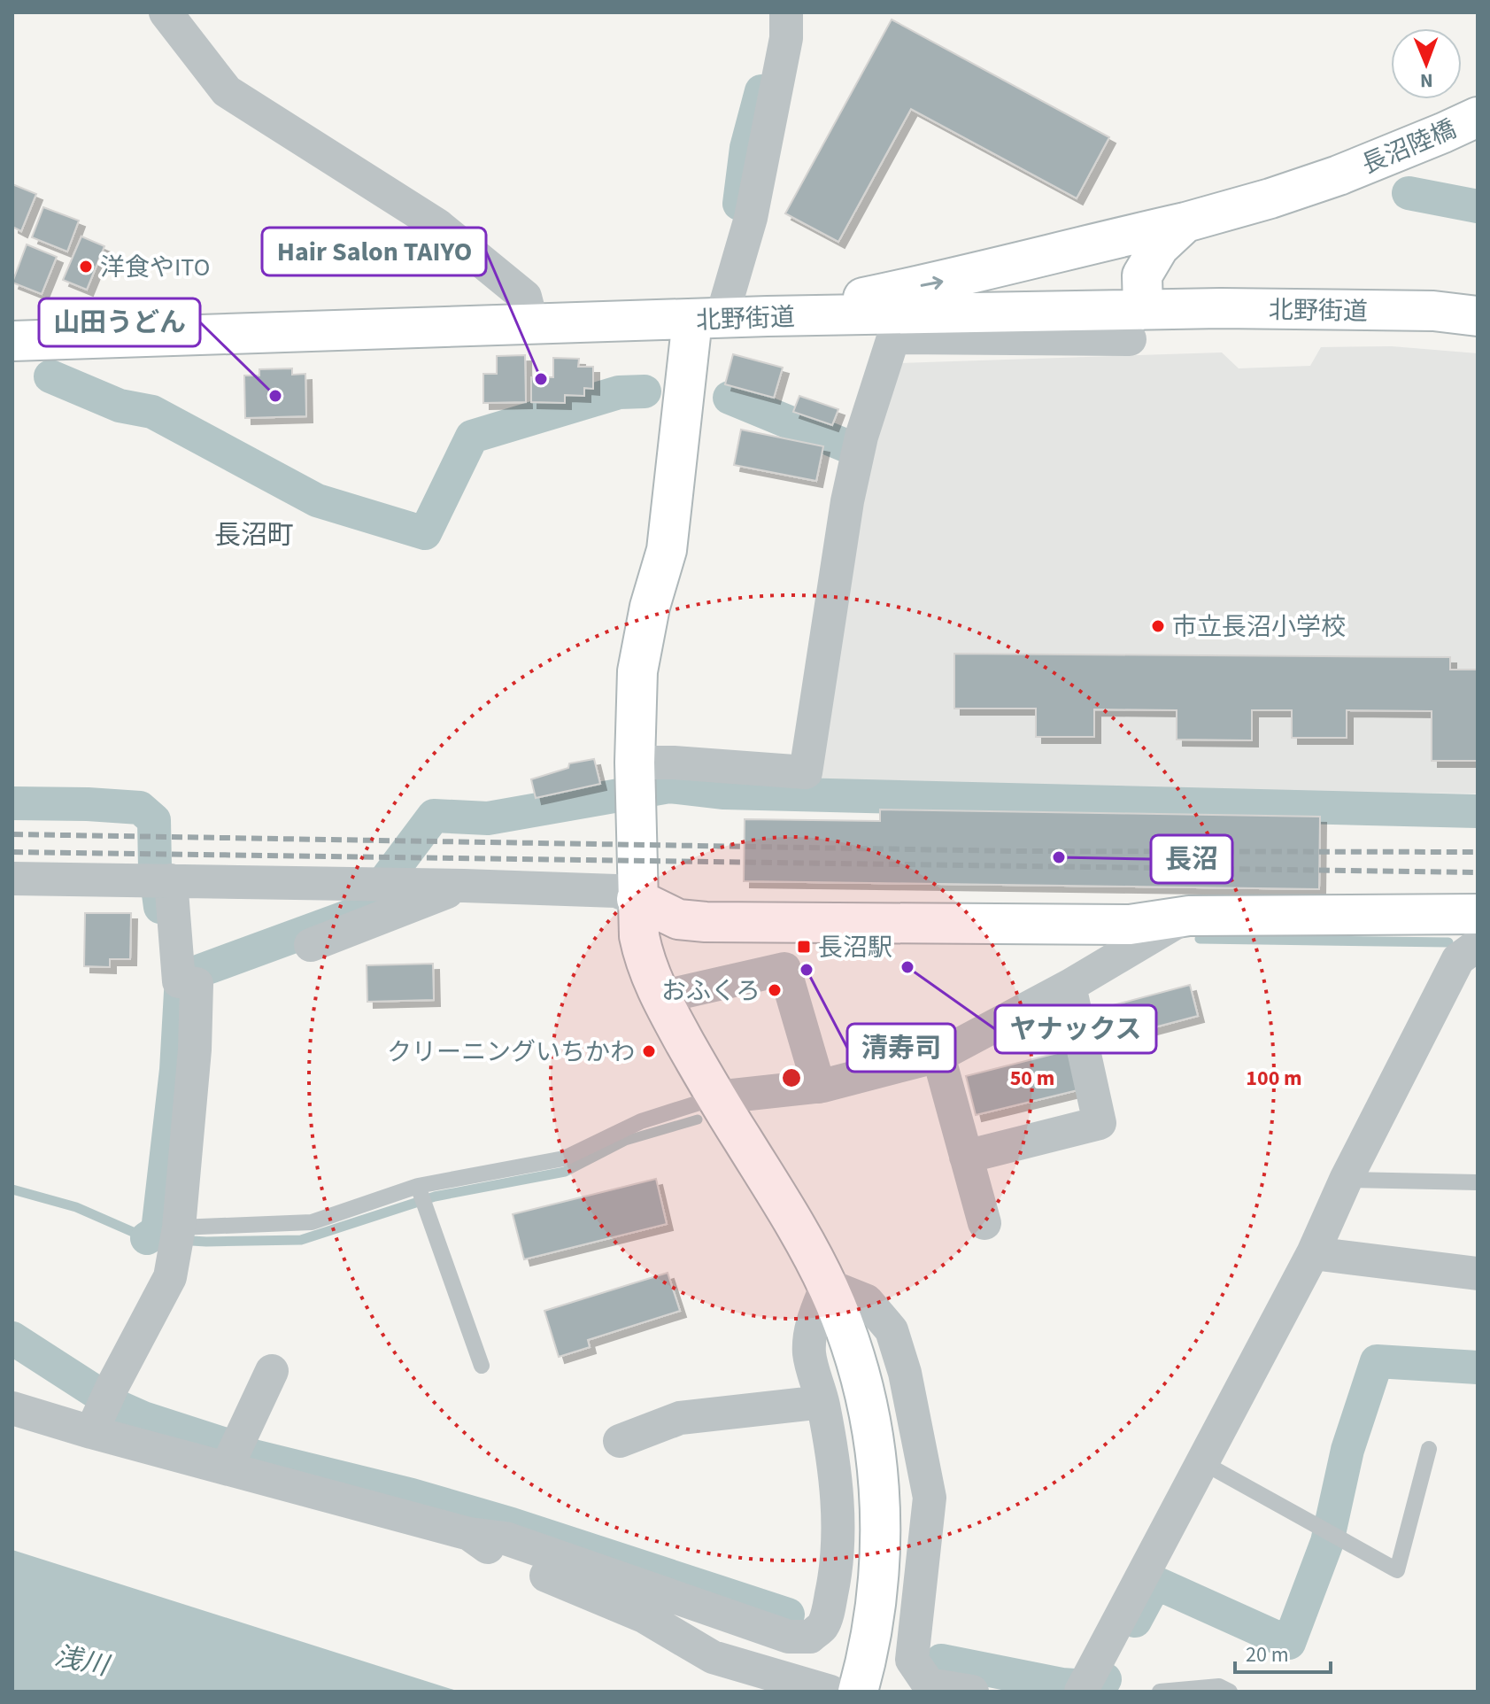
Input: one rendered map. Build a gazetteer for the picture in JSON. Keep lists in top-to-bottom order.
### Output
{
  "streets": {
    "street": ["長沼陸橋", "北野街道"]
  },
  "crossings": [
    ["長沼陸橋", "北野街道"]
  ],
  "one_way": ["長沼陸橋"],
  "districts": ["長沼町"],
  "water": ["浅川"],
  "places": {
    "other": [
      "洋食やITO",
      "Hair Salon TAIYO",
      "山田うどん",
      "市立長沼小学校",
      "長沼",
      "ヤナックス",
      "清寿司",
      "おふくろ",
      "クリーニングいちかわ"
    ],
    "transit": ["長沼駅"]
  },
  "scale_bar": "20 m",
  "north": "bottom",
  "rings": ["50 m", "100 m"]
}
